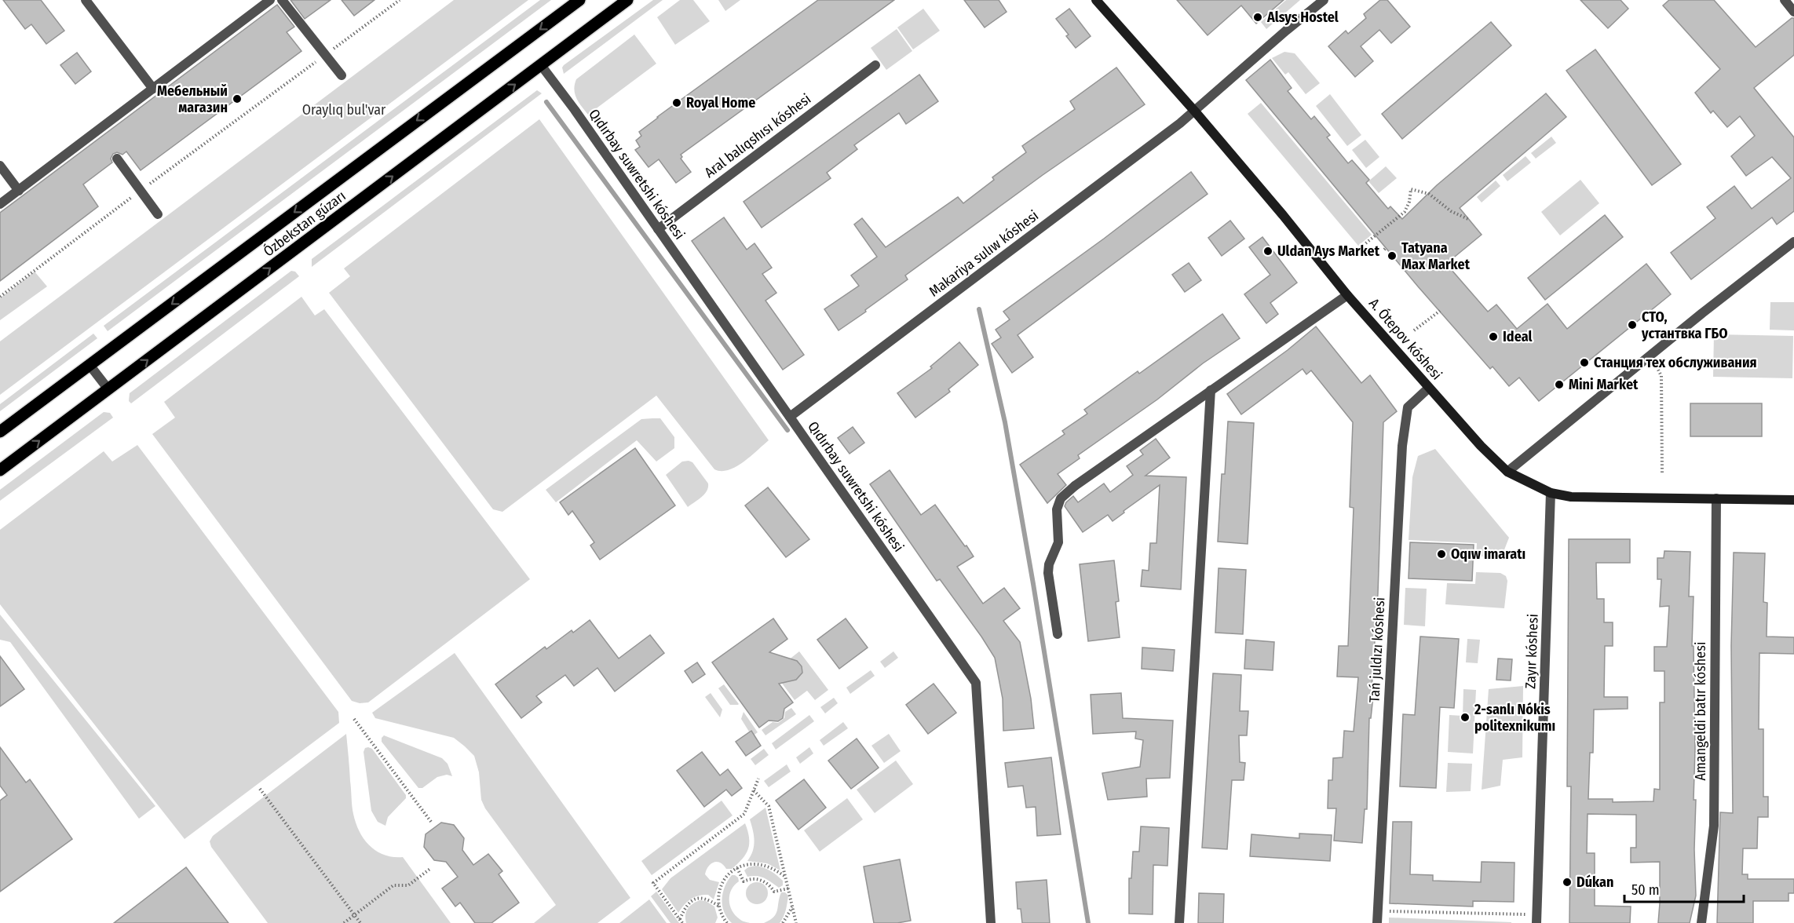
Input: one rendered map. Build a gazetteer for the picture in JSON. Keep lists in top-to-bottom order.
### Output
{
  "streets": {
    "main road": ["Ózbekstan gúzarı", "A. Ótepov kóshesi"],
    "street": [
      "Aral balıqshısı kóshesi",
      "Qıdırbay suwretshi kóshesi",
      "Makariya sulıw kóshesi",
      "Tań juldızı kóshesi",
      "Zayır kóshesi",
      "Amangeldi batır kóshesi"
    ]
  },
  "crossings": [
    ["Aral balıqshısı kóshesi", "Qıdırbay suwretshi kóshesi"],
    ["Qıdırbay suwretshi kóshesi", "Ózbekstan gúzarı"],
    ["Qıdırbay suwretshi kóshesi", "Makariya sulıw kóshesi"],
    ["Makariya sulıw kóshesi", "A. Ótepov kóshesi"],
    ["A. Ótepov kóshesi", "Tań juldızı kóshesi"],
    ["A. Ótepov kóshesi", "Zayır kóshesi"],
    ["A. Ótepov kóshesi", "Amangeldi batır kóshesi"]
  ],
  "parks": ["Oraylıq bul'var"],
  "places": [
    "Alsys Hostel",
    "Мебельный магазин",
    "Royal Home",
    "Uldan Ays Market",
    "Tatyana Max Market",
    "СТО, устантвка ГБО",
    "Ideal",
    "Станция тех обслуживания",
    "Mini Market",
    "Oqıw imaratı",
    "2-sanlı Nókis politexnikumı",
    "Dúkan"
  ],
  "scale_bar": "50 m"
}
